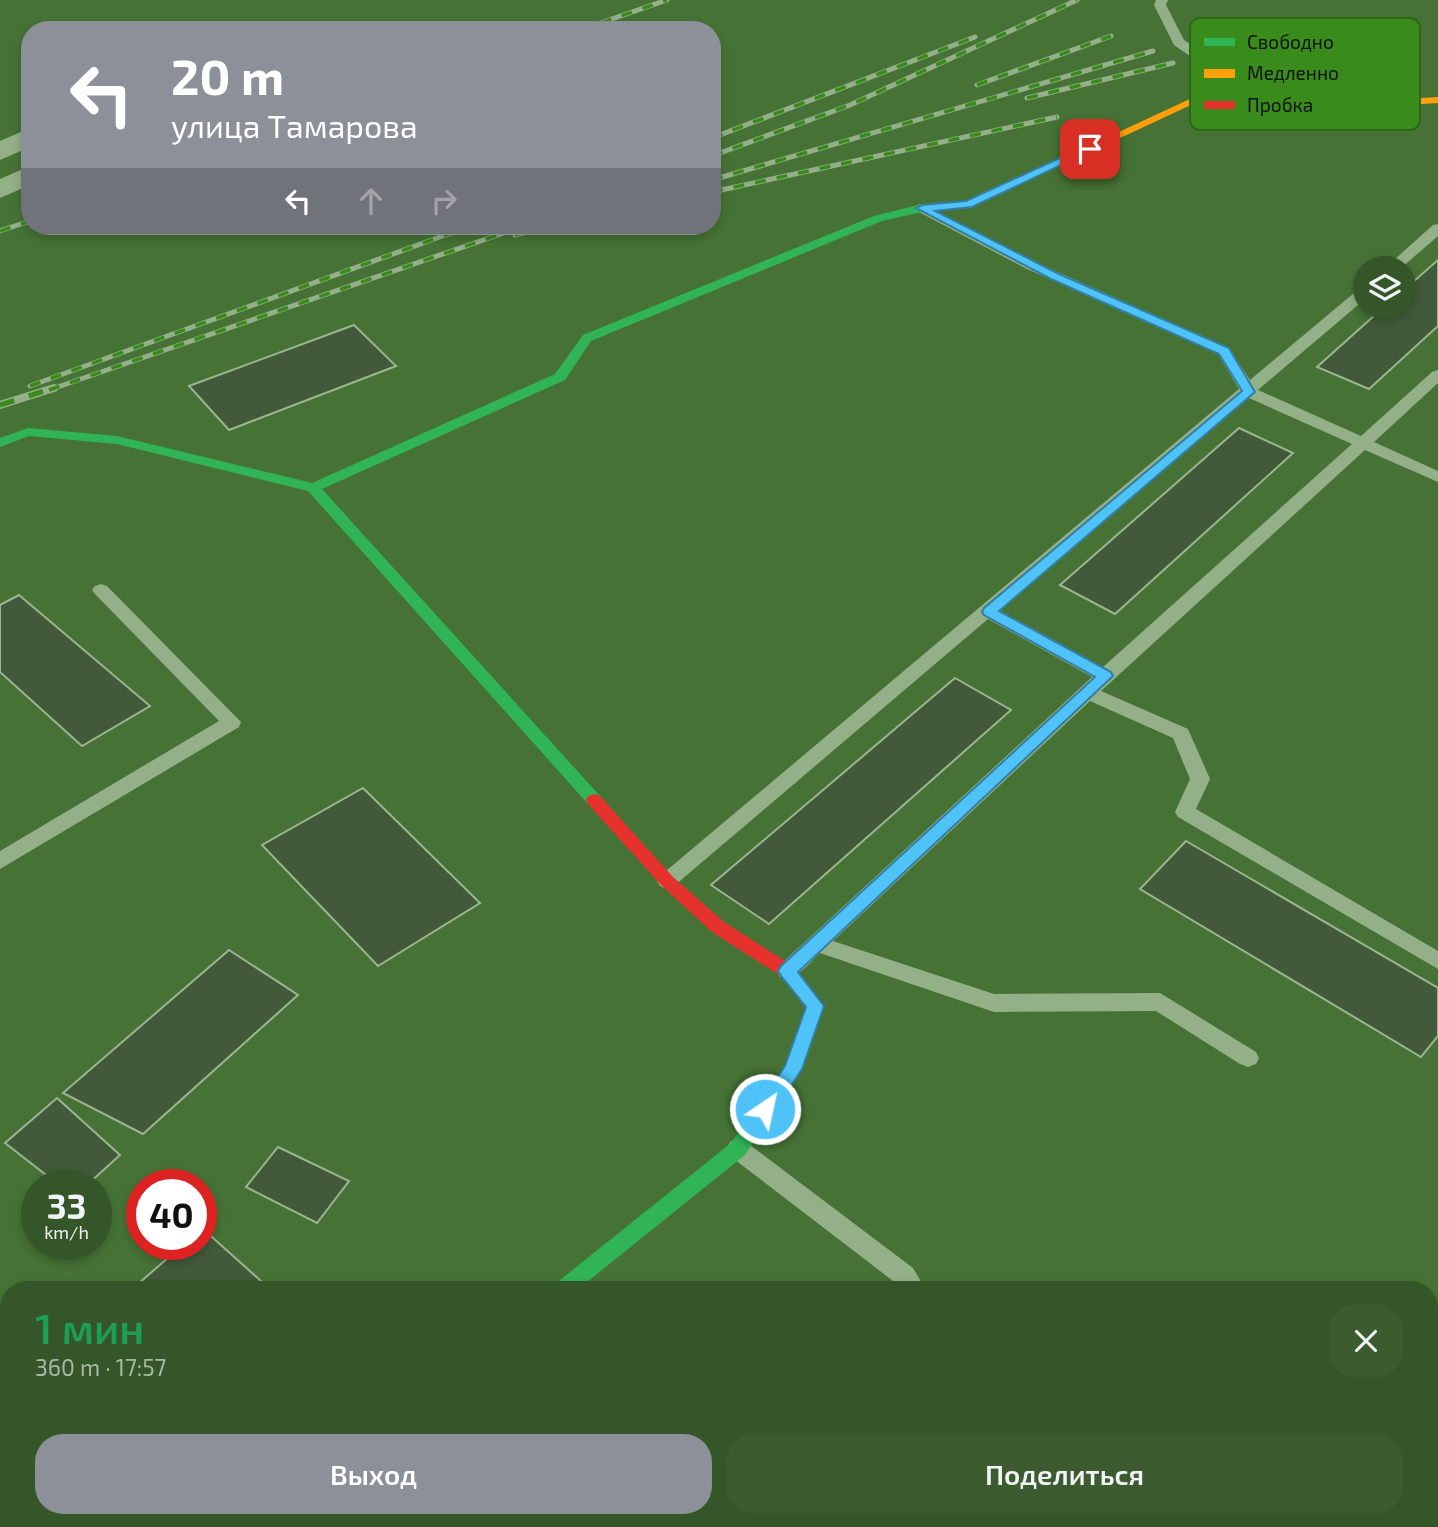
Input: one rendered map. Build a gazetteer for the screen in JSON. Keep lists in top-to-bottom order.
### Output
{
  "legend": ["Свободно", "Медленно", "Пробка"],
  "page": {
    "turn": ["20 m", "улица Тамарова"],
    "speed": "33 km/h",
    "limit": "40",
    "heading": ["1 мин", "360 m · 17:57"],
    "buttons": ["Выход", "Поделиться"]
  }
}
